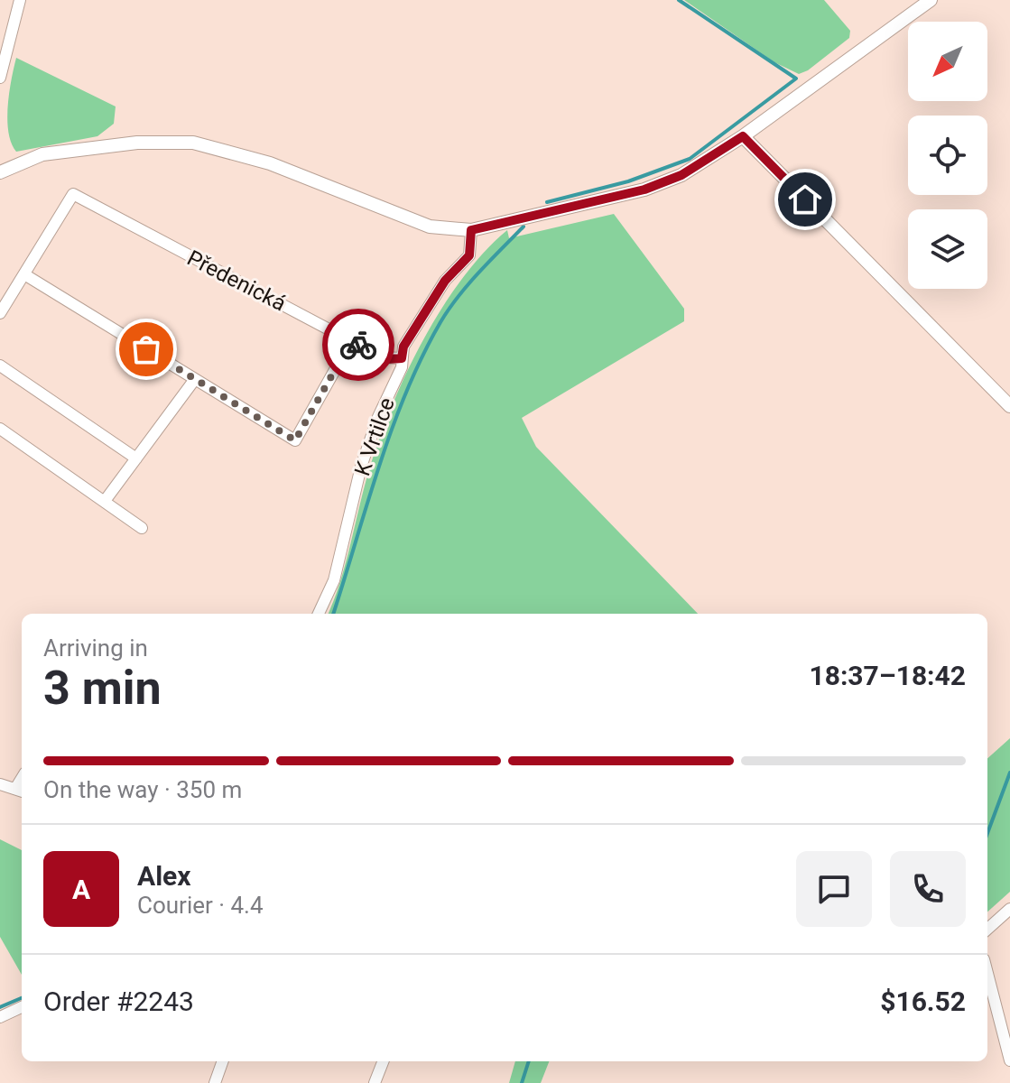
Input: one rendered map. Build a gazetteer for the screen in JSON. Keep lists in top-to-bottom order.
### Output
{
  "streets": {
    "street": ["Předenická", "K Vrtilce"]
  },
  "crossings": [
    ["Předenická", "K Vrtilce"]
  ],
  "north": "bottom left",
  "page": {
    "heading": ["3 min", "Arriving in", "18:37–18:42"],
    "panel": [
      "Alex",
      "Courier · 4.4",
      "Order #2243",
      "$16.52"
    ],
    "bar": "On the way · 350 m",
    "round": "A"
  }
}
